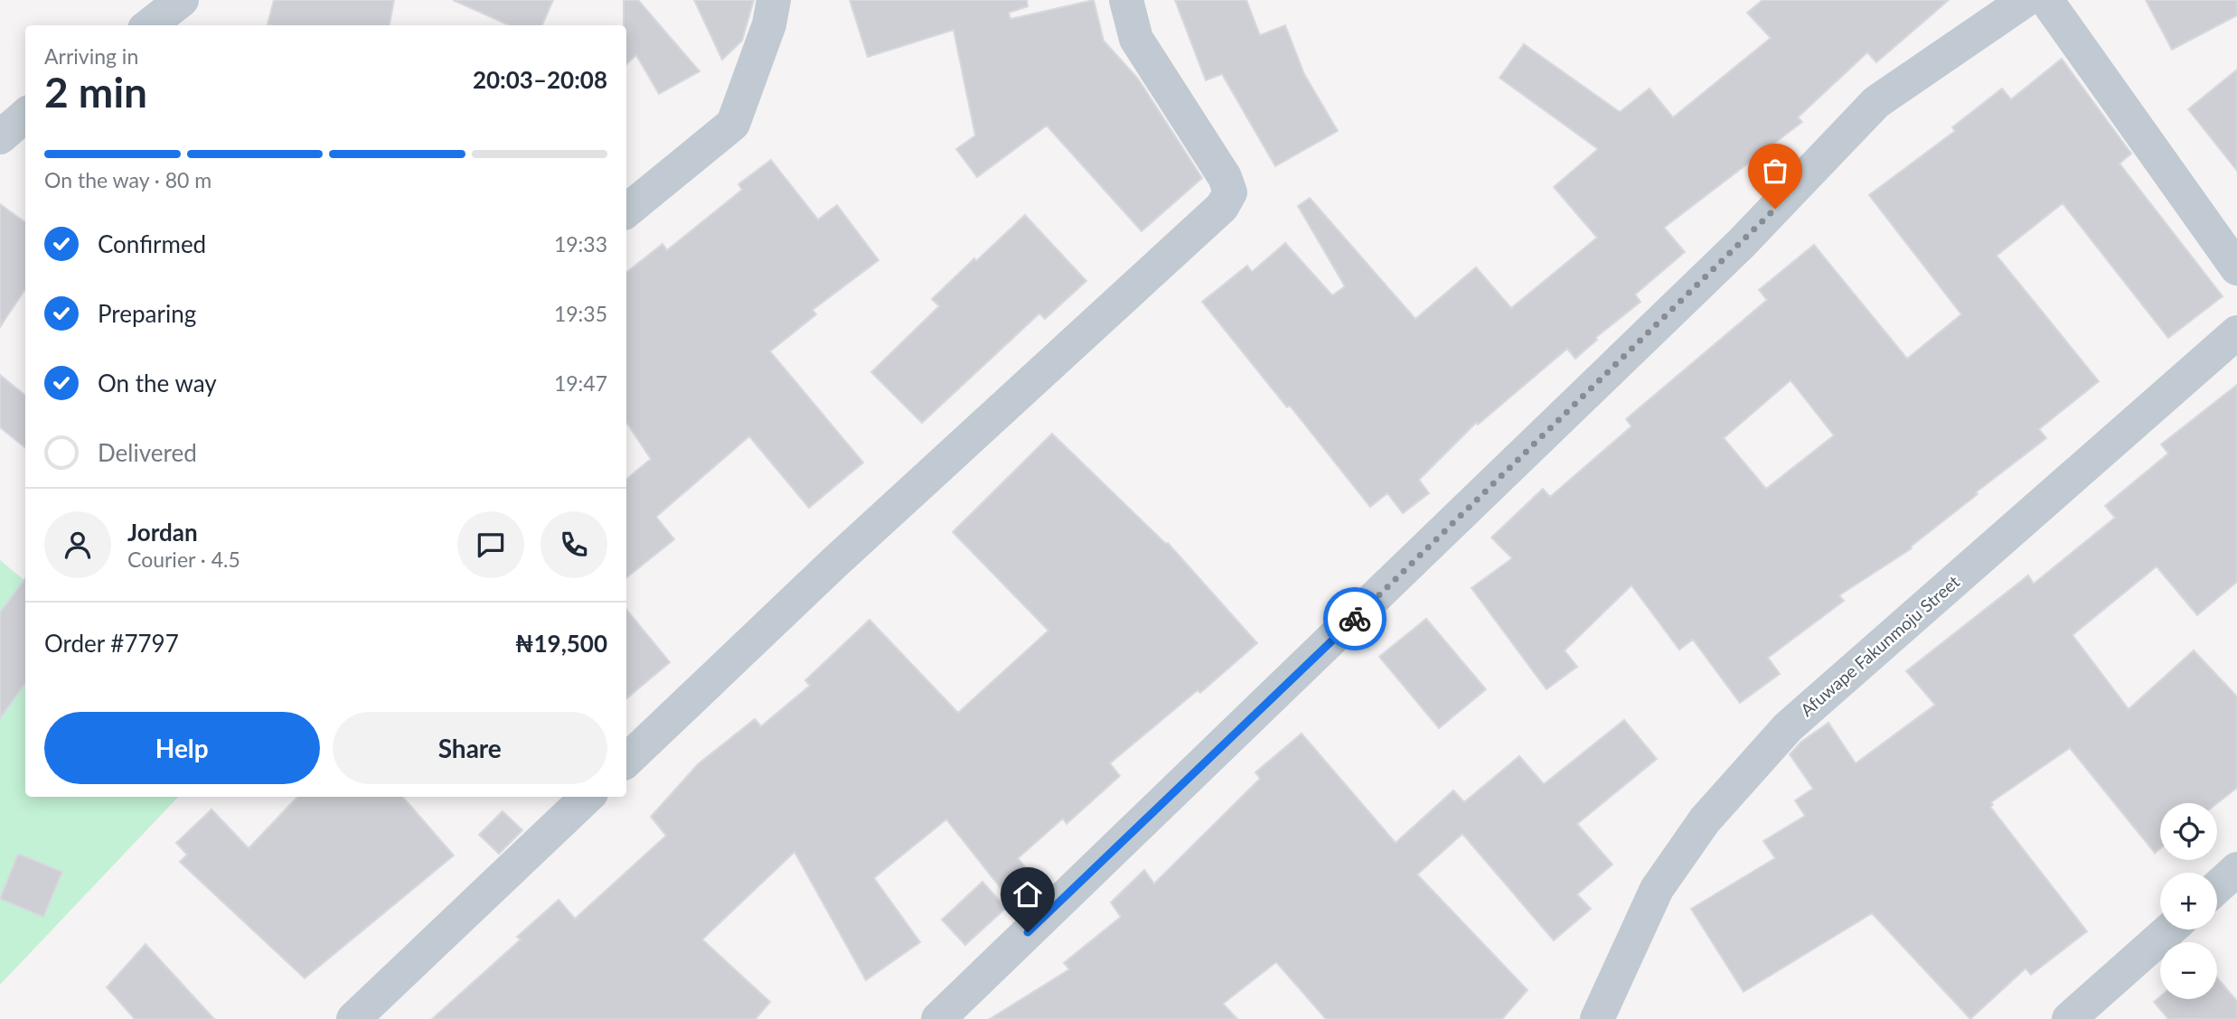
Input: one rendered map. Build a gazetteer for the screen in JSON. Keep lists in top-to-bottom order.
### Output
{
  "streets": {
    "street": ["Afuwape Fakunmoju Street"]
  },
  "page": {
    "heading": ["2 min", "Arriving in", "20:03–20:08"],
    "panel": [
      "Jordan",
      "Courier · 4.5",
      "Order #7797",
      "₦19,500"
    ],
    "bar": "On the way · 80 m",
    "list": [
      ["Confirmed", "19:33"],
      ["Preparing", "19:35"],
      ["On the way", "19:47"],
      "Delivered"
    ],
    "buttons": ["Help", "Share"],
    "map_buttons": ["+", "−"]
  }
}
